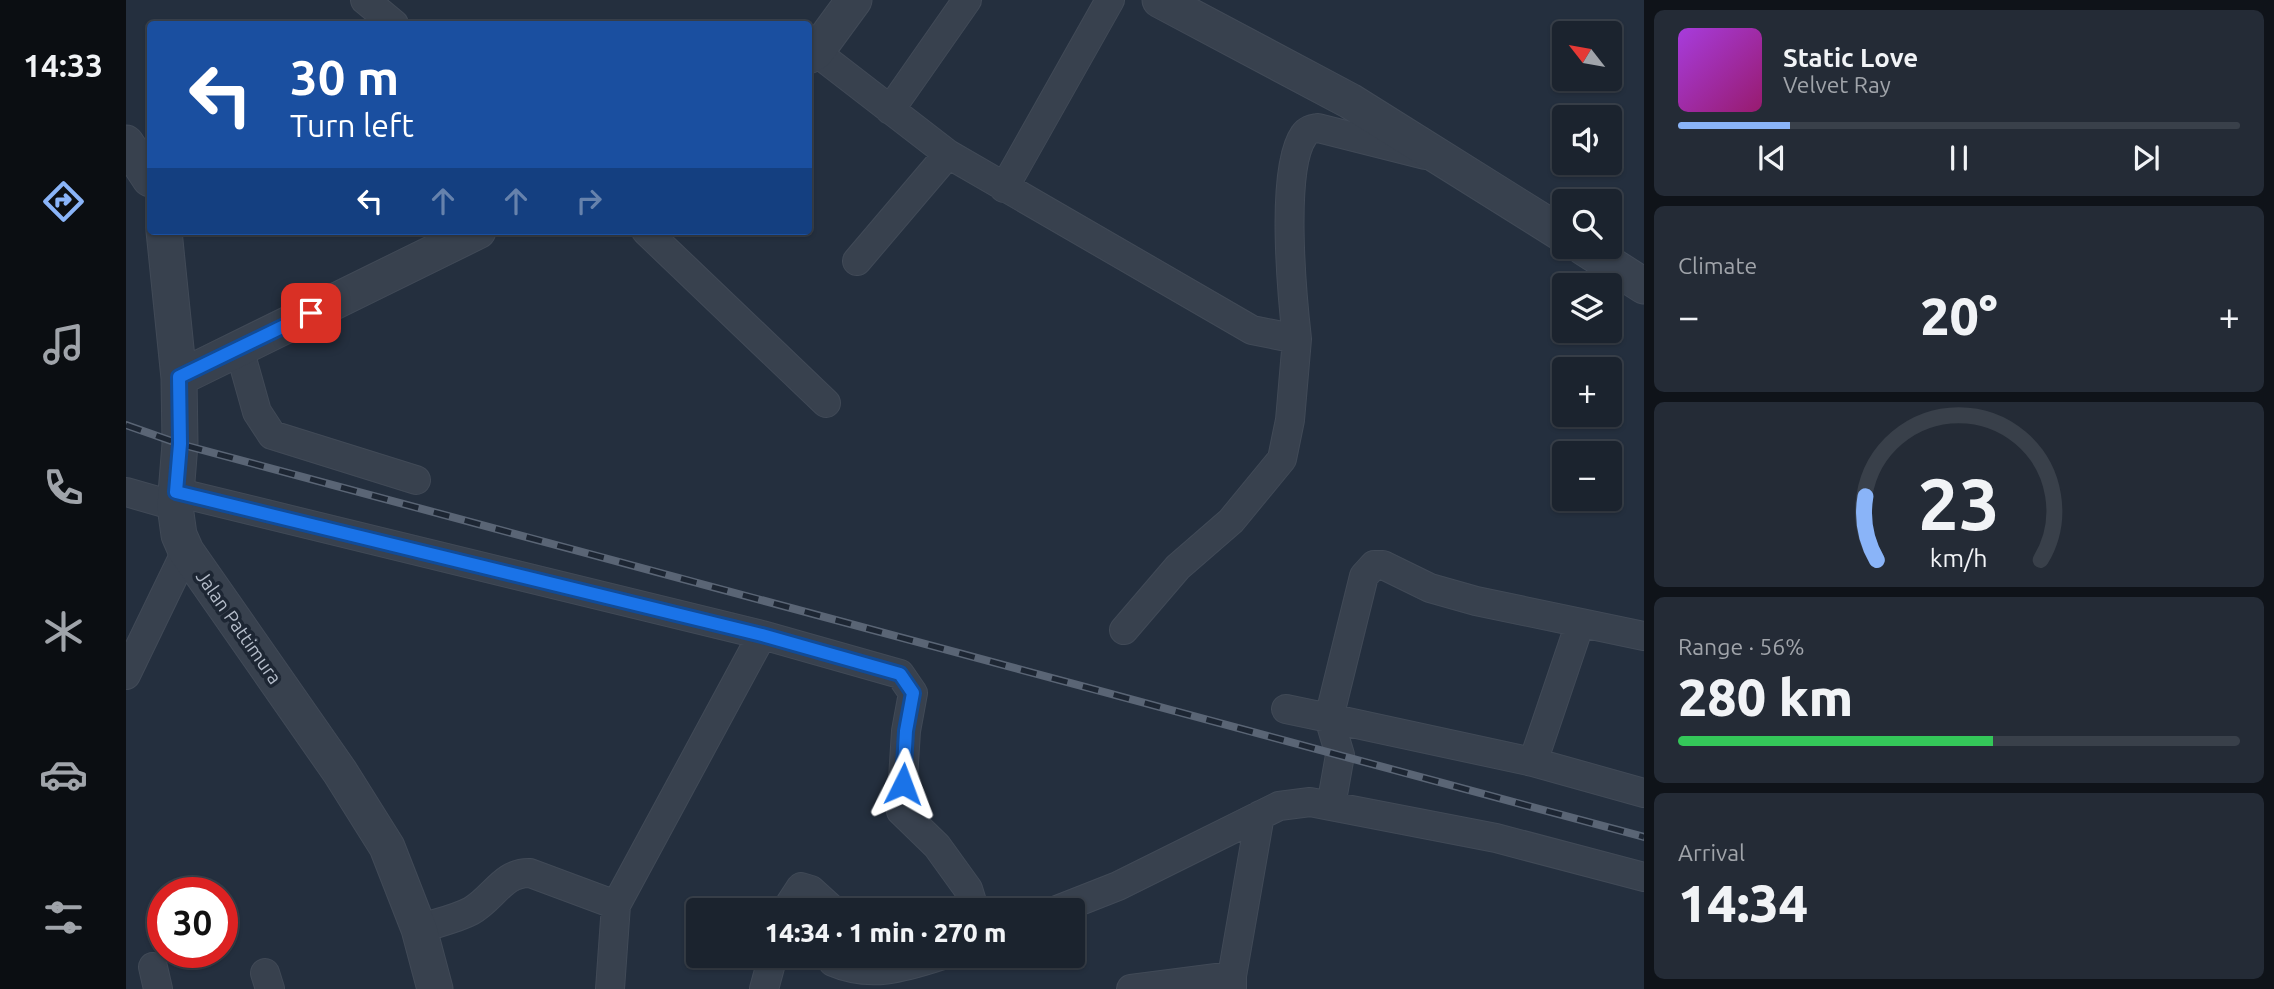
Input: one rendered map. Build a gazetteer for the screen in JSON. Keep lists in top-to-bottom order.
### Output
{
  "streets": {
    "street": ["Jalan Pattimura"]
  },
  "north": "top left",
  "page": {
    "tabs": "14:33",
    "map_buttons": ["+", "−"],
    "turn": ["30 m", "Turn left"],
    "song": ["Static Love", "Velvet Ray"],
    "tile": [
      "Climate",
      ["Range · 56%", "280 km"],
      ["Arrival", "14:34"]
    ],
    "heat": ["−", "20°", "+"],
    "limit": "30",
    "trip": "14:34 · 1 min · 270 m",
    "gauge": ["23", "km/h"]
  }
}
